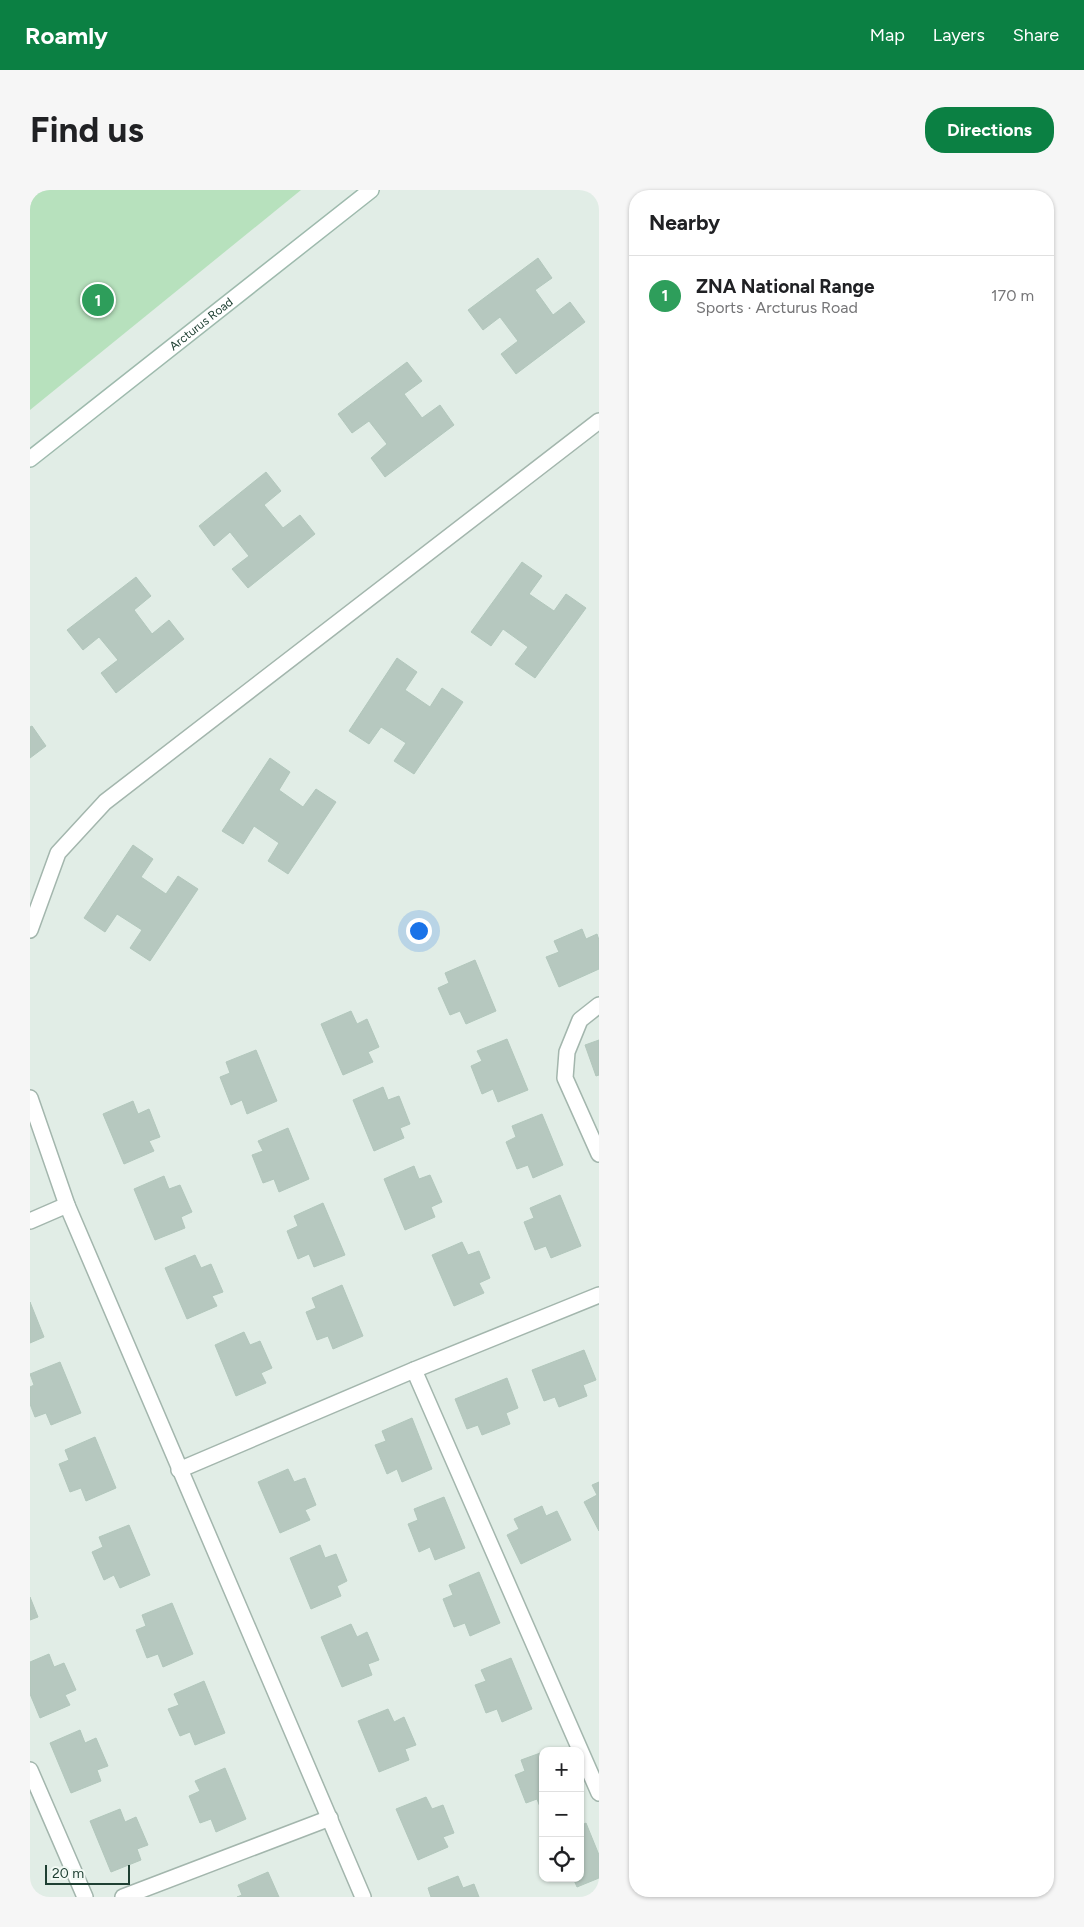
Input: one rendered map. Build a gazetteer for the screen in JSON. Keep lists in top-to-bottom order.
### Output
{
  "streets": {
    "street": ["Arcturus Road"]
  },
  "scale_bar": "20 m",
  "page": {
    "header": "Roamly",
    "nav": ["Map", "Layers", "Share"],
    "buttons": "Directions",
    "title": "Find us",
    "heading": "Nearby",
    "list": [
      {
        "mark": "1",
        "name": "ZNA National Range",
        "note": "Sports · Arcturus Road",
        "value": "170 m"
      }
    ],
    "pins": "1",
    "map_buttons": ["+", "−"],
    "scale": "20 m"
  }
}
